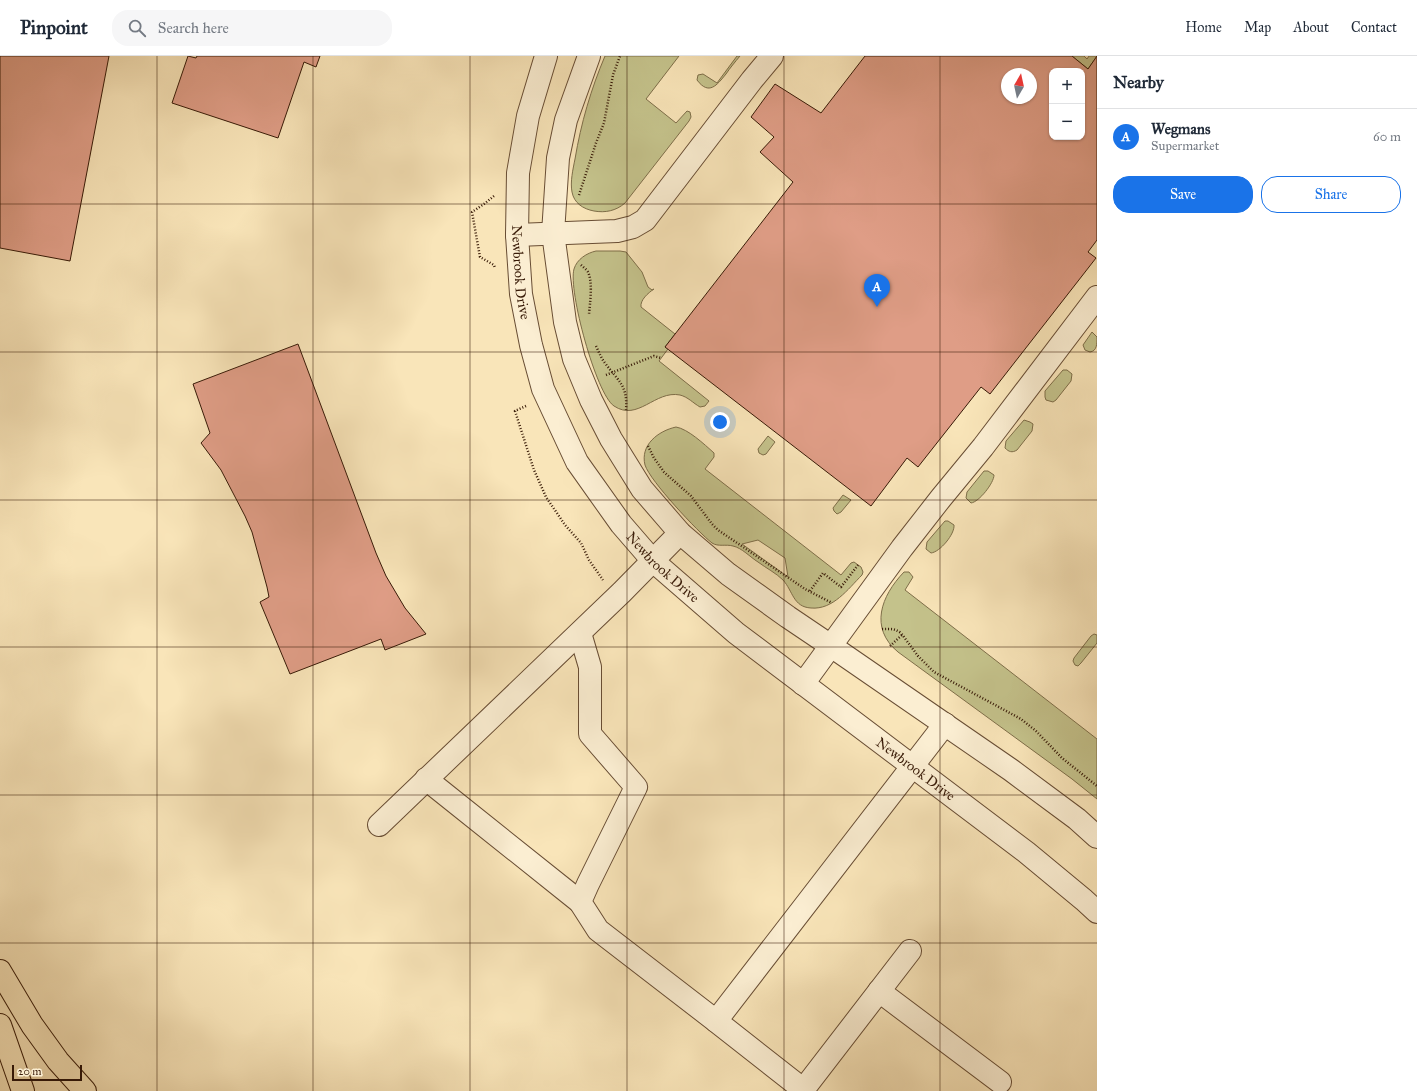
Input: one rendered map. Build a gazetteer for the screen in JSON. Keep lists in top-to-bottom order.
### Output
{
  "streets": {
    "street": ["Newbrook Drive"]
  },
  "scale_bar": "20 m",
  "north": "top",
  "page": {
    "header": "Pinpoint",
    "search": "Search here",
    "nav": [
      "Home",
      "Map",
      "About",
      "Contact"
    ],
    "heading": "Nearby",
    "map_buttons": ["+", "−"],
    "list": [
      {
        "mark": "A",
        "name": "Wegmans",
        "note": "Supermarket",
        "value": "60 m"
      }
    ],
    "buttons": ["Save", "Share"],
    "pins": "A",
    "scale": "20 m"
  }
}
